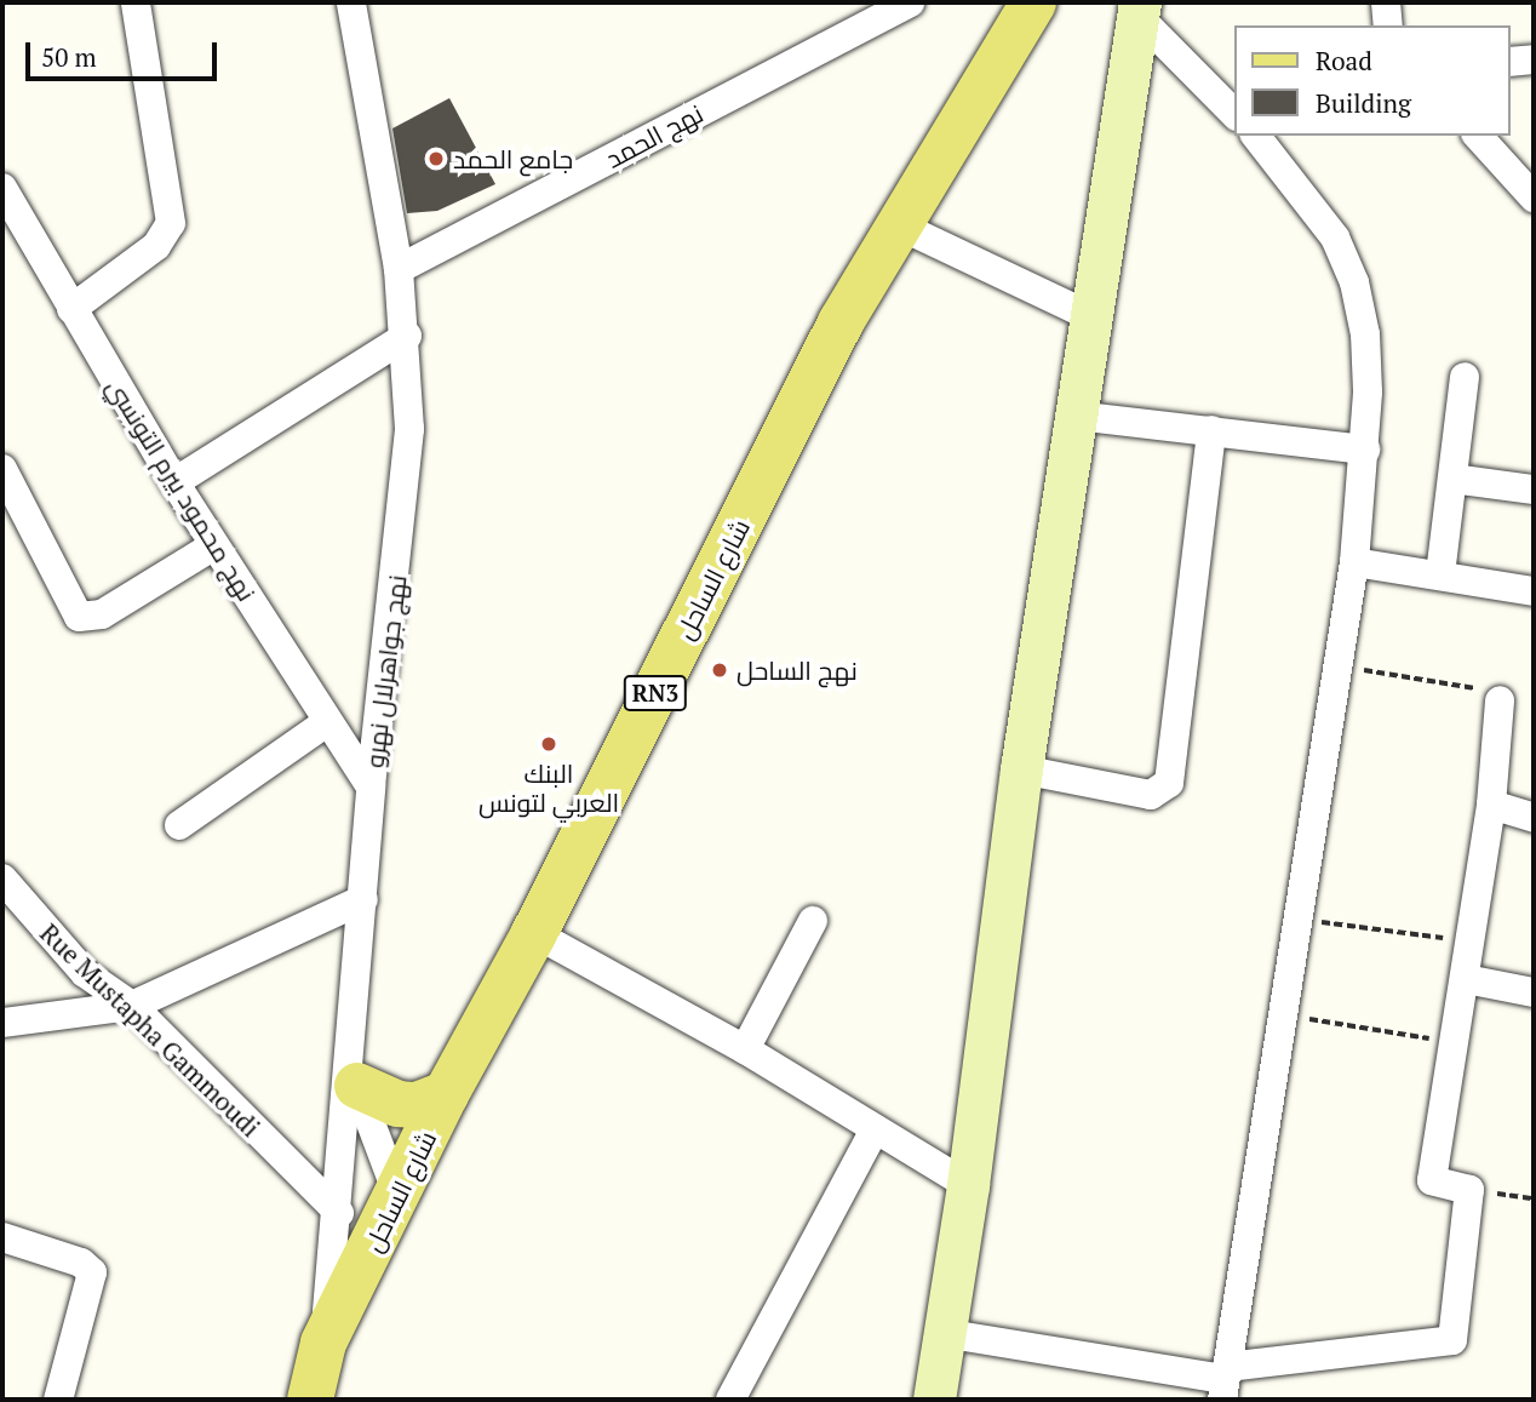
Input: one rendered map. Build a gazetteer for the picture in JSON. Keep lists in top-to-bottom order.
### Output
{
  "streets": {
    "main road": ["شارع الساحل", "RN3"],
    "street": [
      "نهج الحمد",
      "نهج محمود بيرم التونسي",
      "نهج جواهرلال نهرو",
      "Rue Mustapha Gammoudi"
    ]
  },
  "crossings": [
    ["نهج الحمد", "نهج جواهرلال نهرو"],
    ["نهج محمود بيرم التونسي", "نهج جواهرلال نهرو"],
    ["شارع الساحل", "نهج جواهرلال نهرو"],
    ["نهج جواهرلال نهرو", "Rue Mustapha Gammoudi"]
  ],
  "places": ["جامع الحمد", "نهج الساحل", "البنك العربي لتونس"],
  "legend": ["Road", "Building"],
  "scale_bar": "50 m"
}
